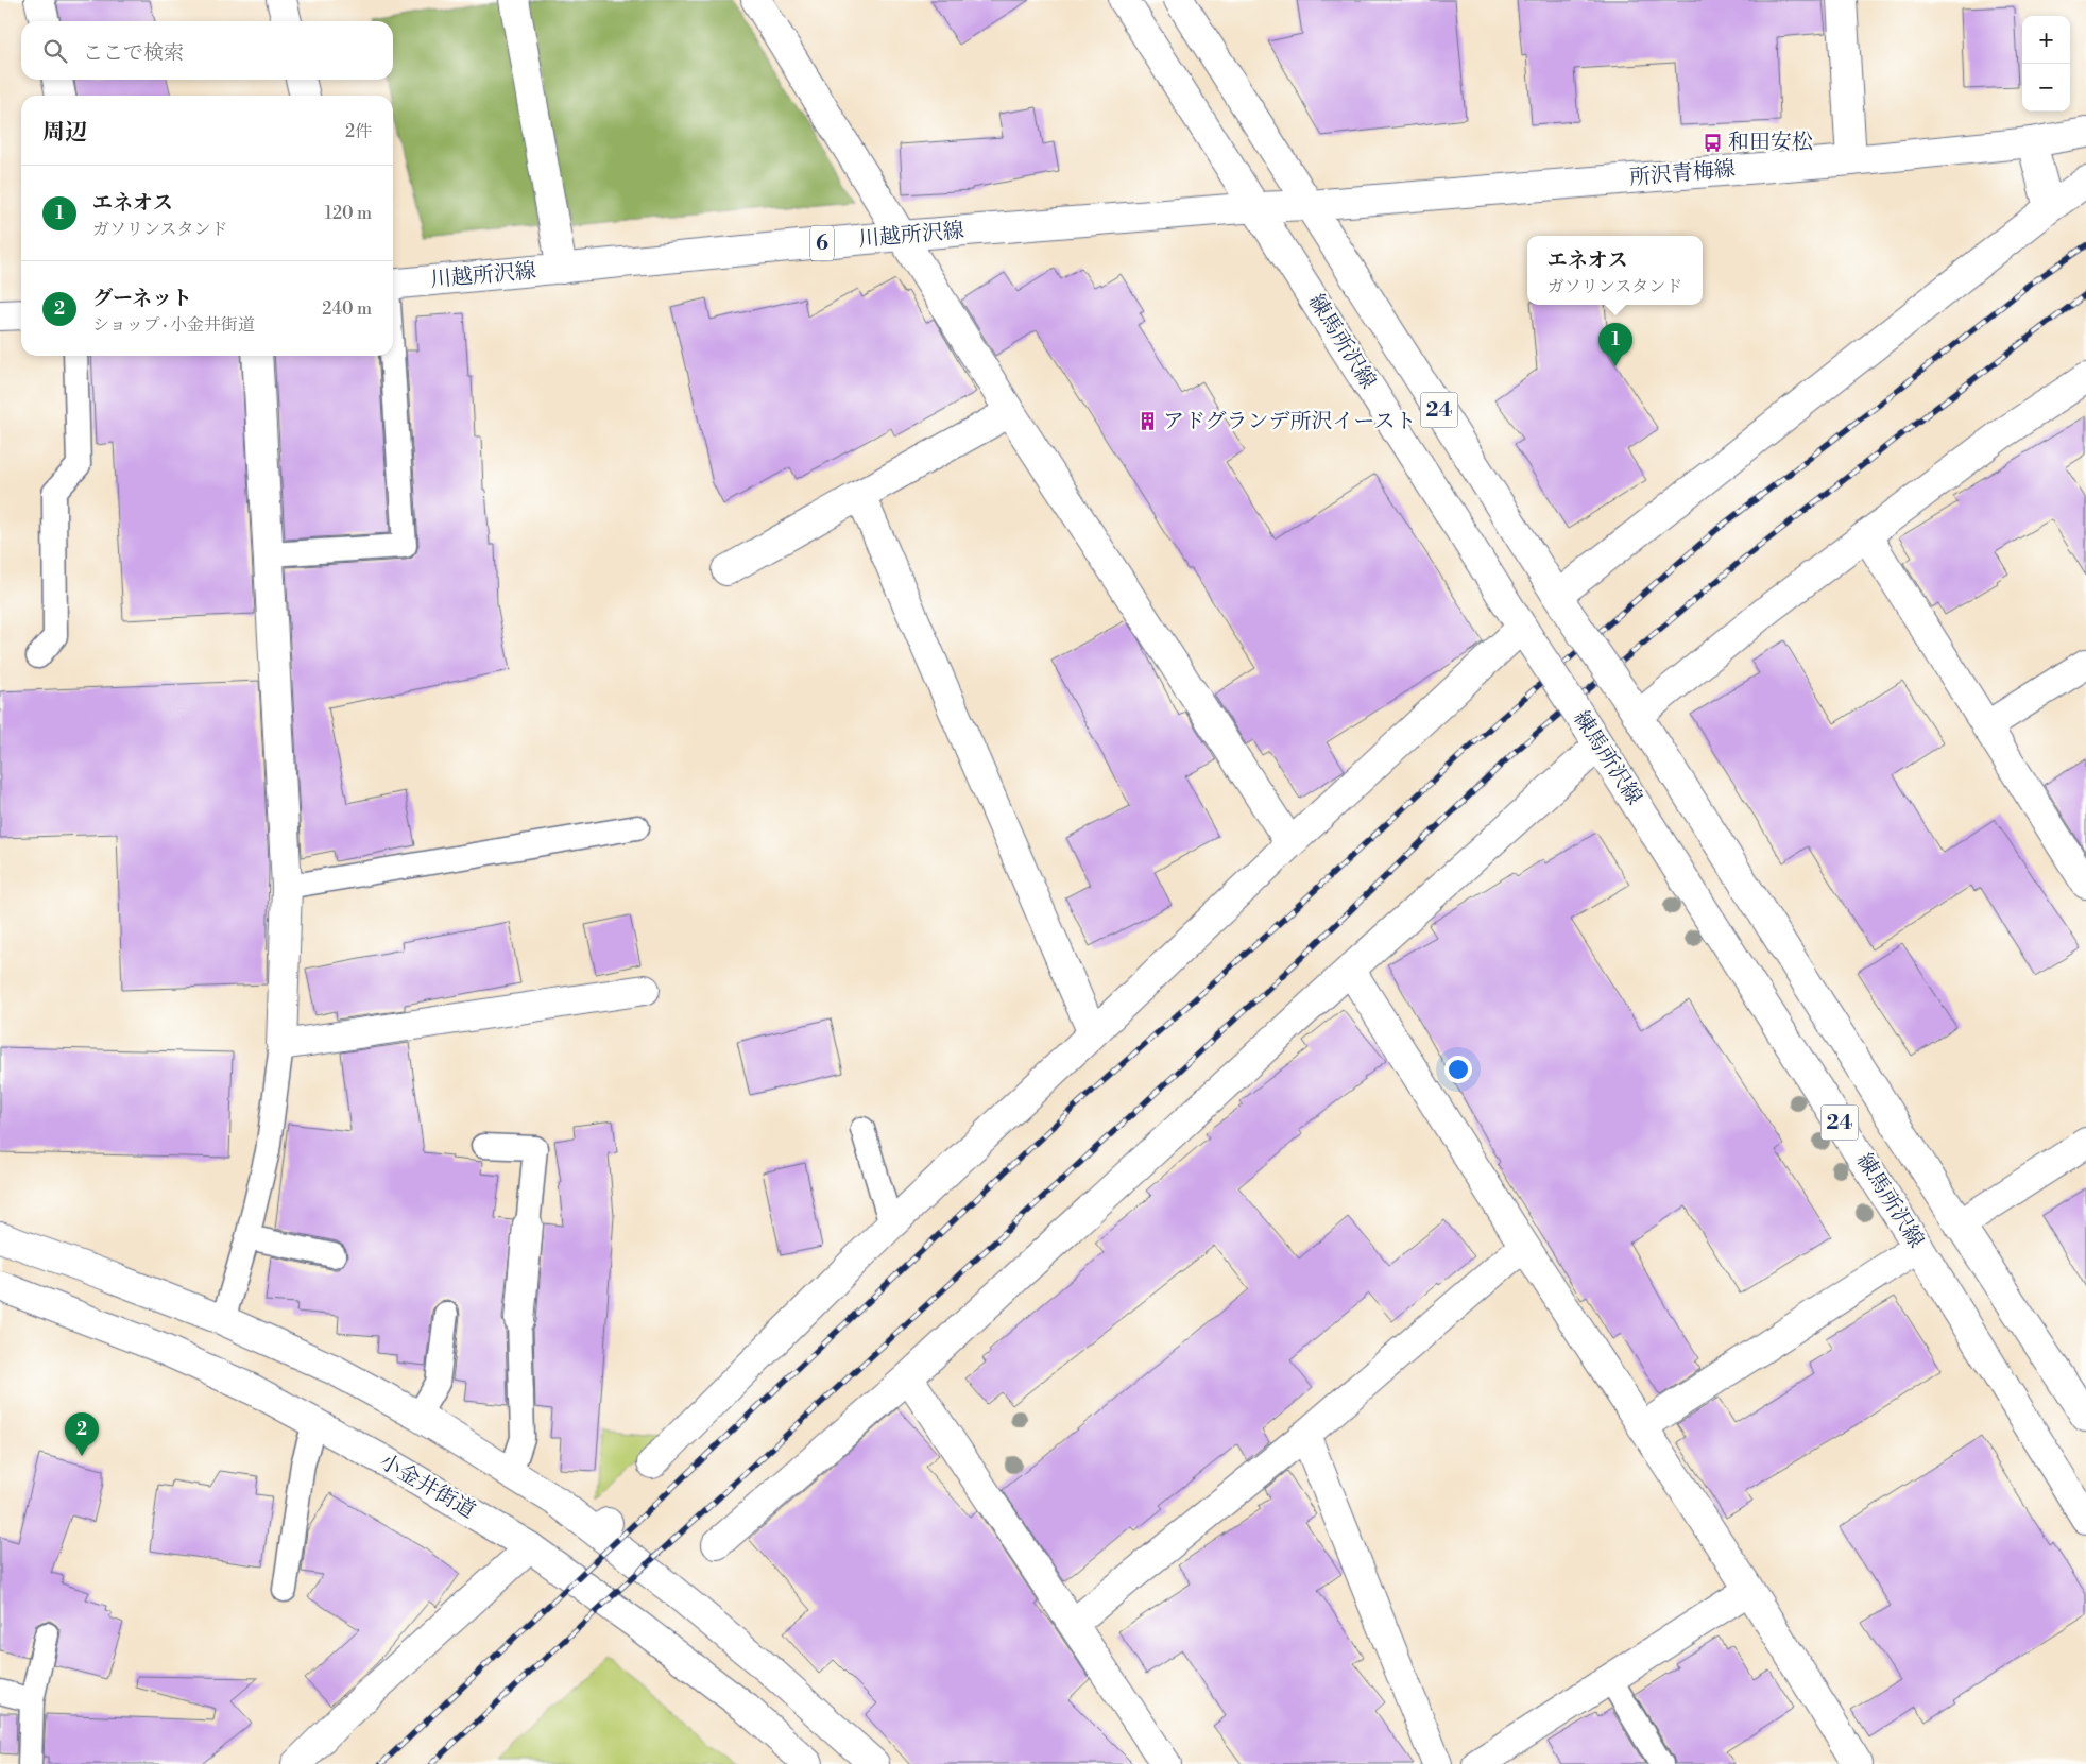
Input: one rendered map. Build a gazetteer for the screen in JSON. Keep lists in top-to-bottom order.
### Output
{
  "streets": {
    "street": [
      "所沢青梅線",
      "川越所沢線",
      "6",
      "練馬所沢線",
      "24",
      "小金井街道"
    ]
  },
  "crossings": [
    ["所沢青梅線", "川越所沢線"],
    ["所沢青梅線", "24"],
    ["川越所沢線", "練馬所沢線"],
    ["川越所沢線", "24"]
  ],
  "places": {
    "bus stop": ["和田安松"],
    "building": ["アドグランデ所沢イースト"]
  },
  "page": {
    "map_buttons": ["+", "−"],
    "search": "ここで検索",
    "heading": ["周辺", "2件"],
    "list": [
      {
        "mark": "1",
        "name": "エネオス",
        "note": "ガソリンスタンド",
        "value": "120 m"
      },
      {
        "mark": "2",
        "name": "グーネット",
        "note": "ショップ · 小金井街道",
        "value": "240 m"
      }
    ],
    "popup": ["エネオス", "ガソリンスタンド"],
    "pins": ["1", "2"]
  }
}
